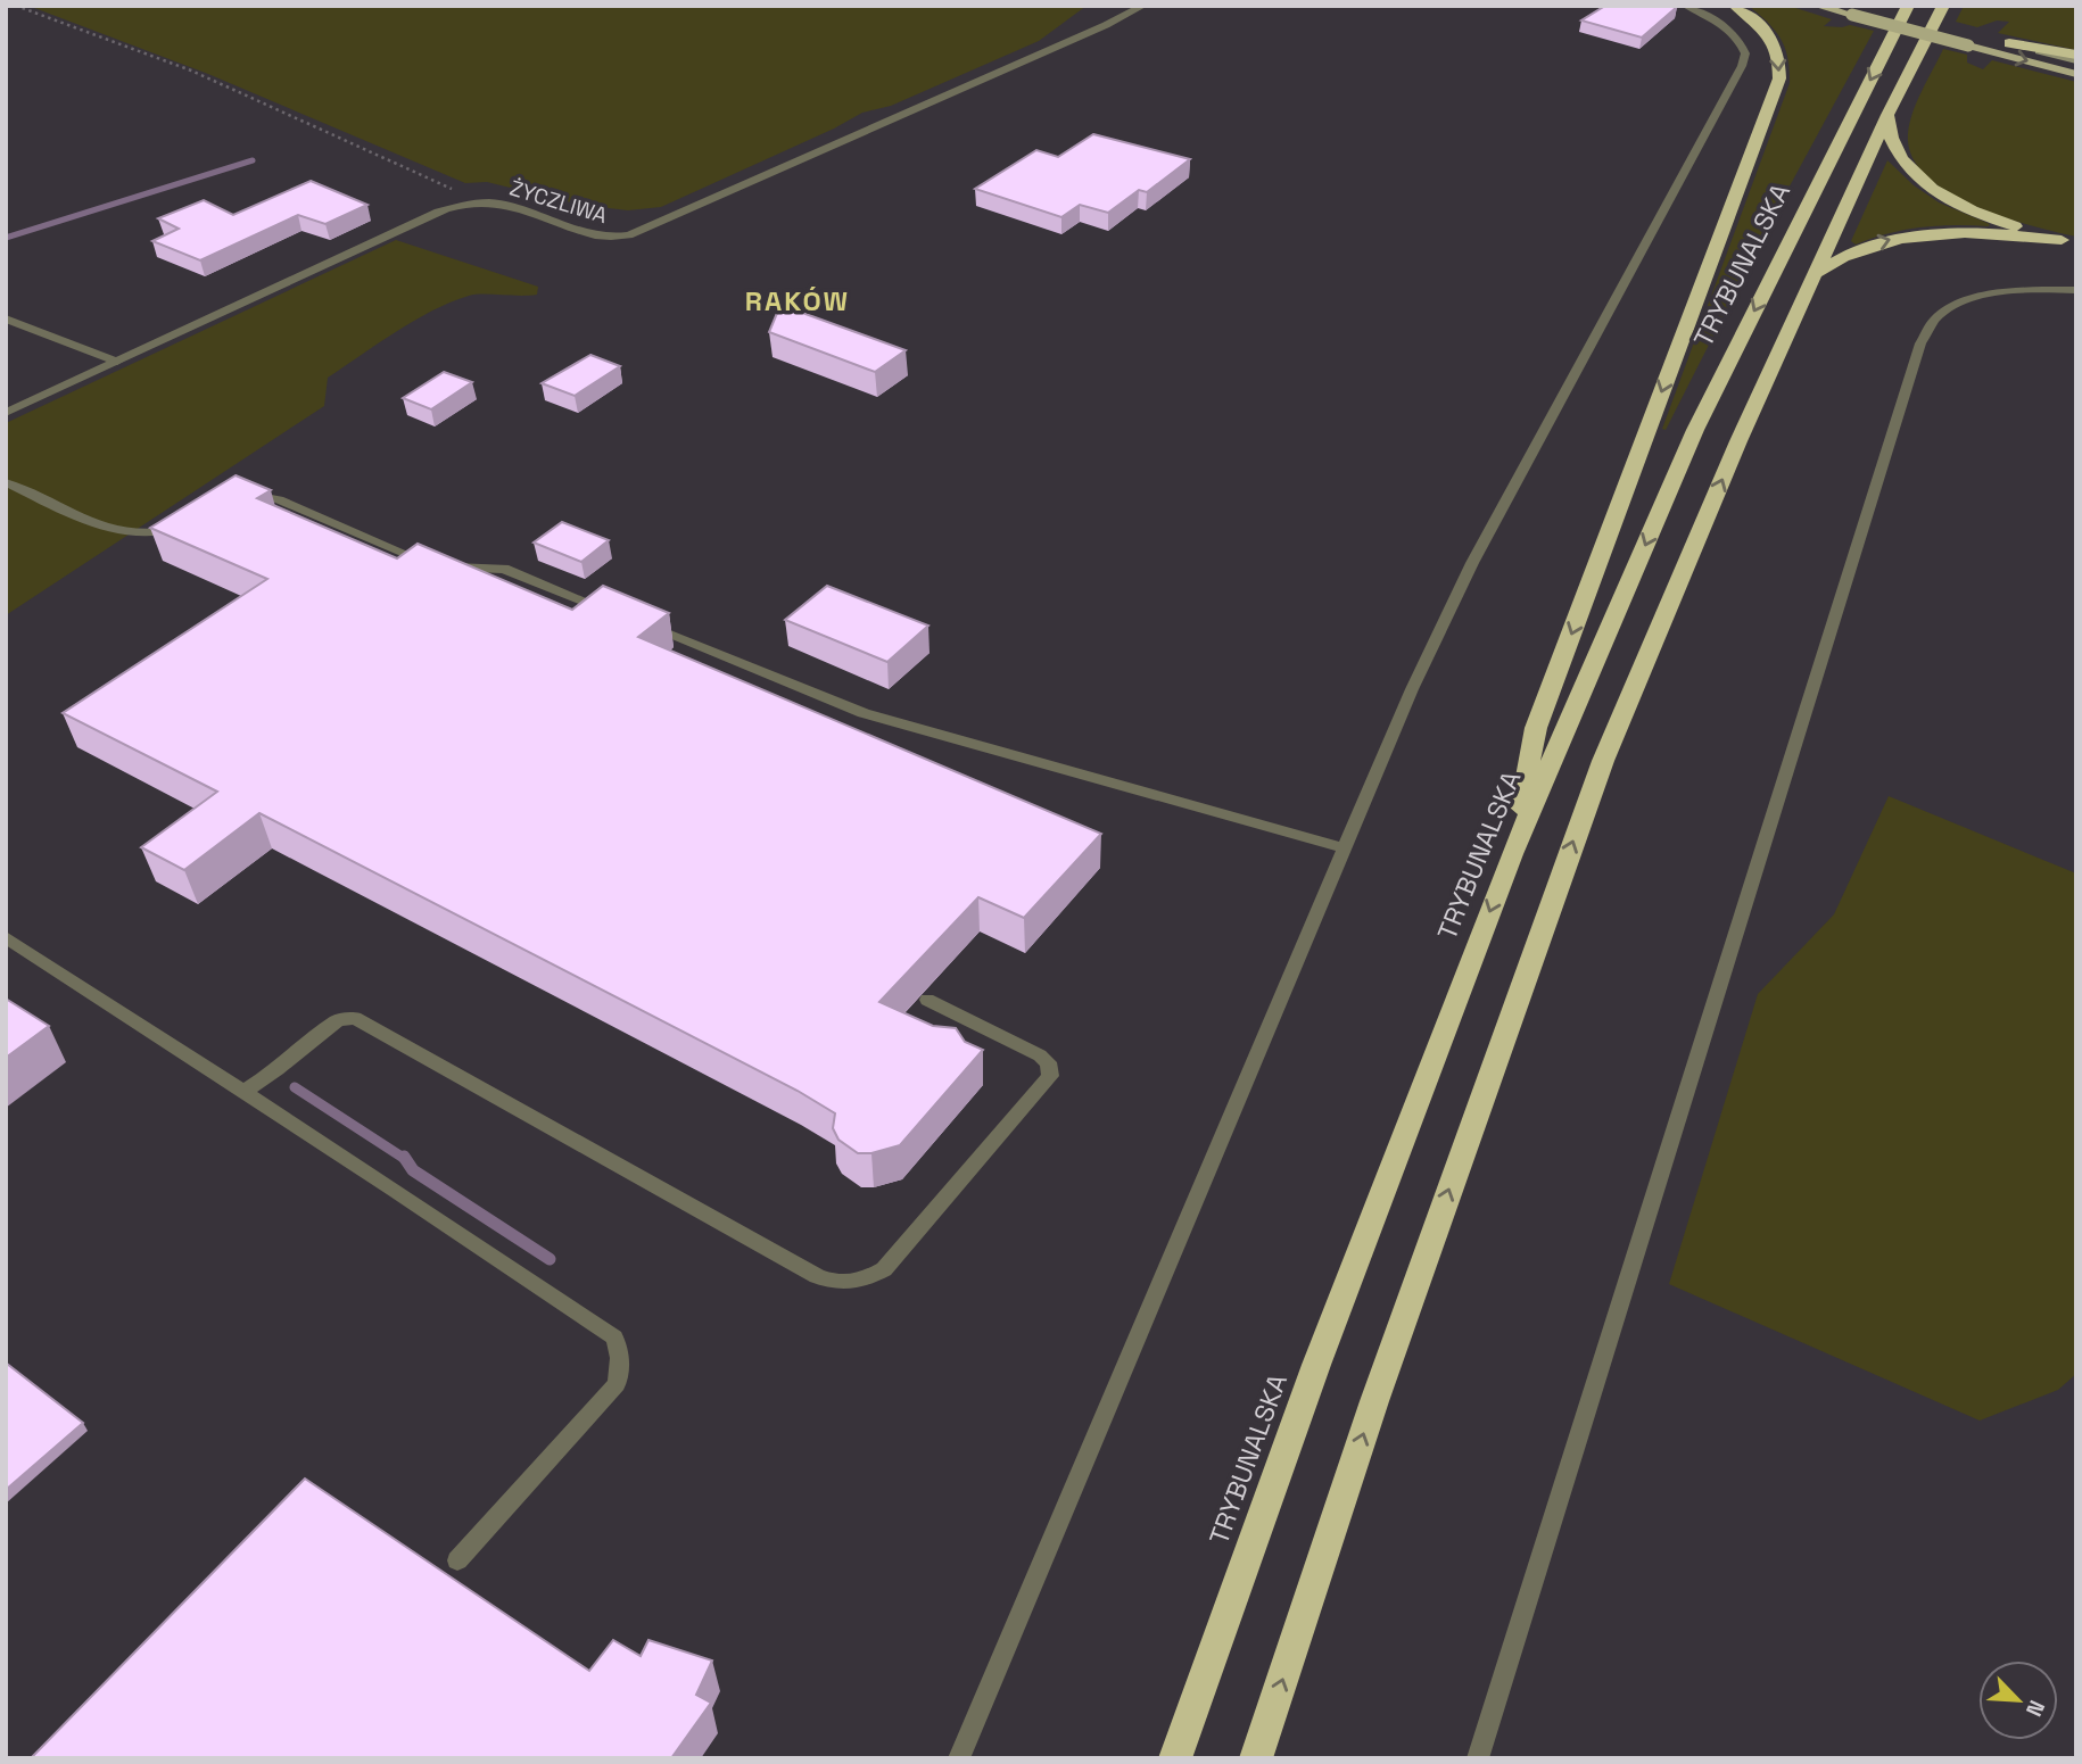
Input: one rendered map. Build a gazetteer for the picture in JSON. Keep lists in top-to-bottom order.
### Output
{
  "streets": {
    "highway": ["TRYBUNALSKA"],
    "street": ["ŻYCZLIWA"]
  },
  "districts": ["RAKÓW"],
  "north": "bottom right"
}
